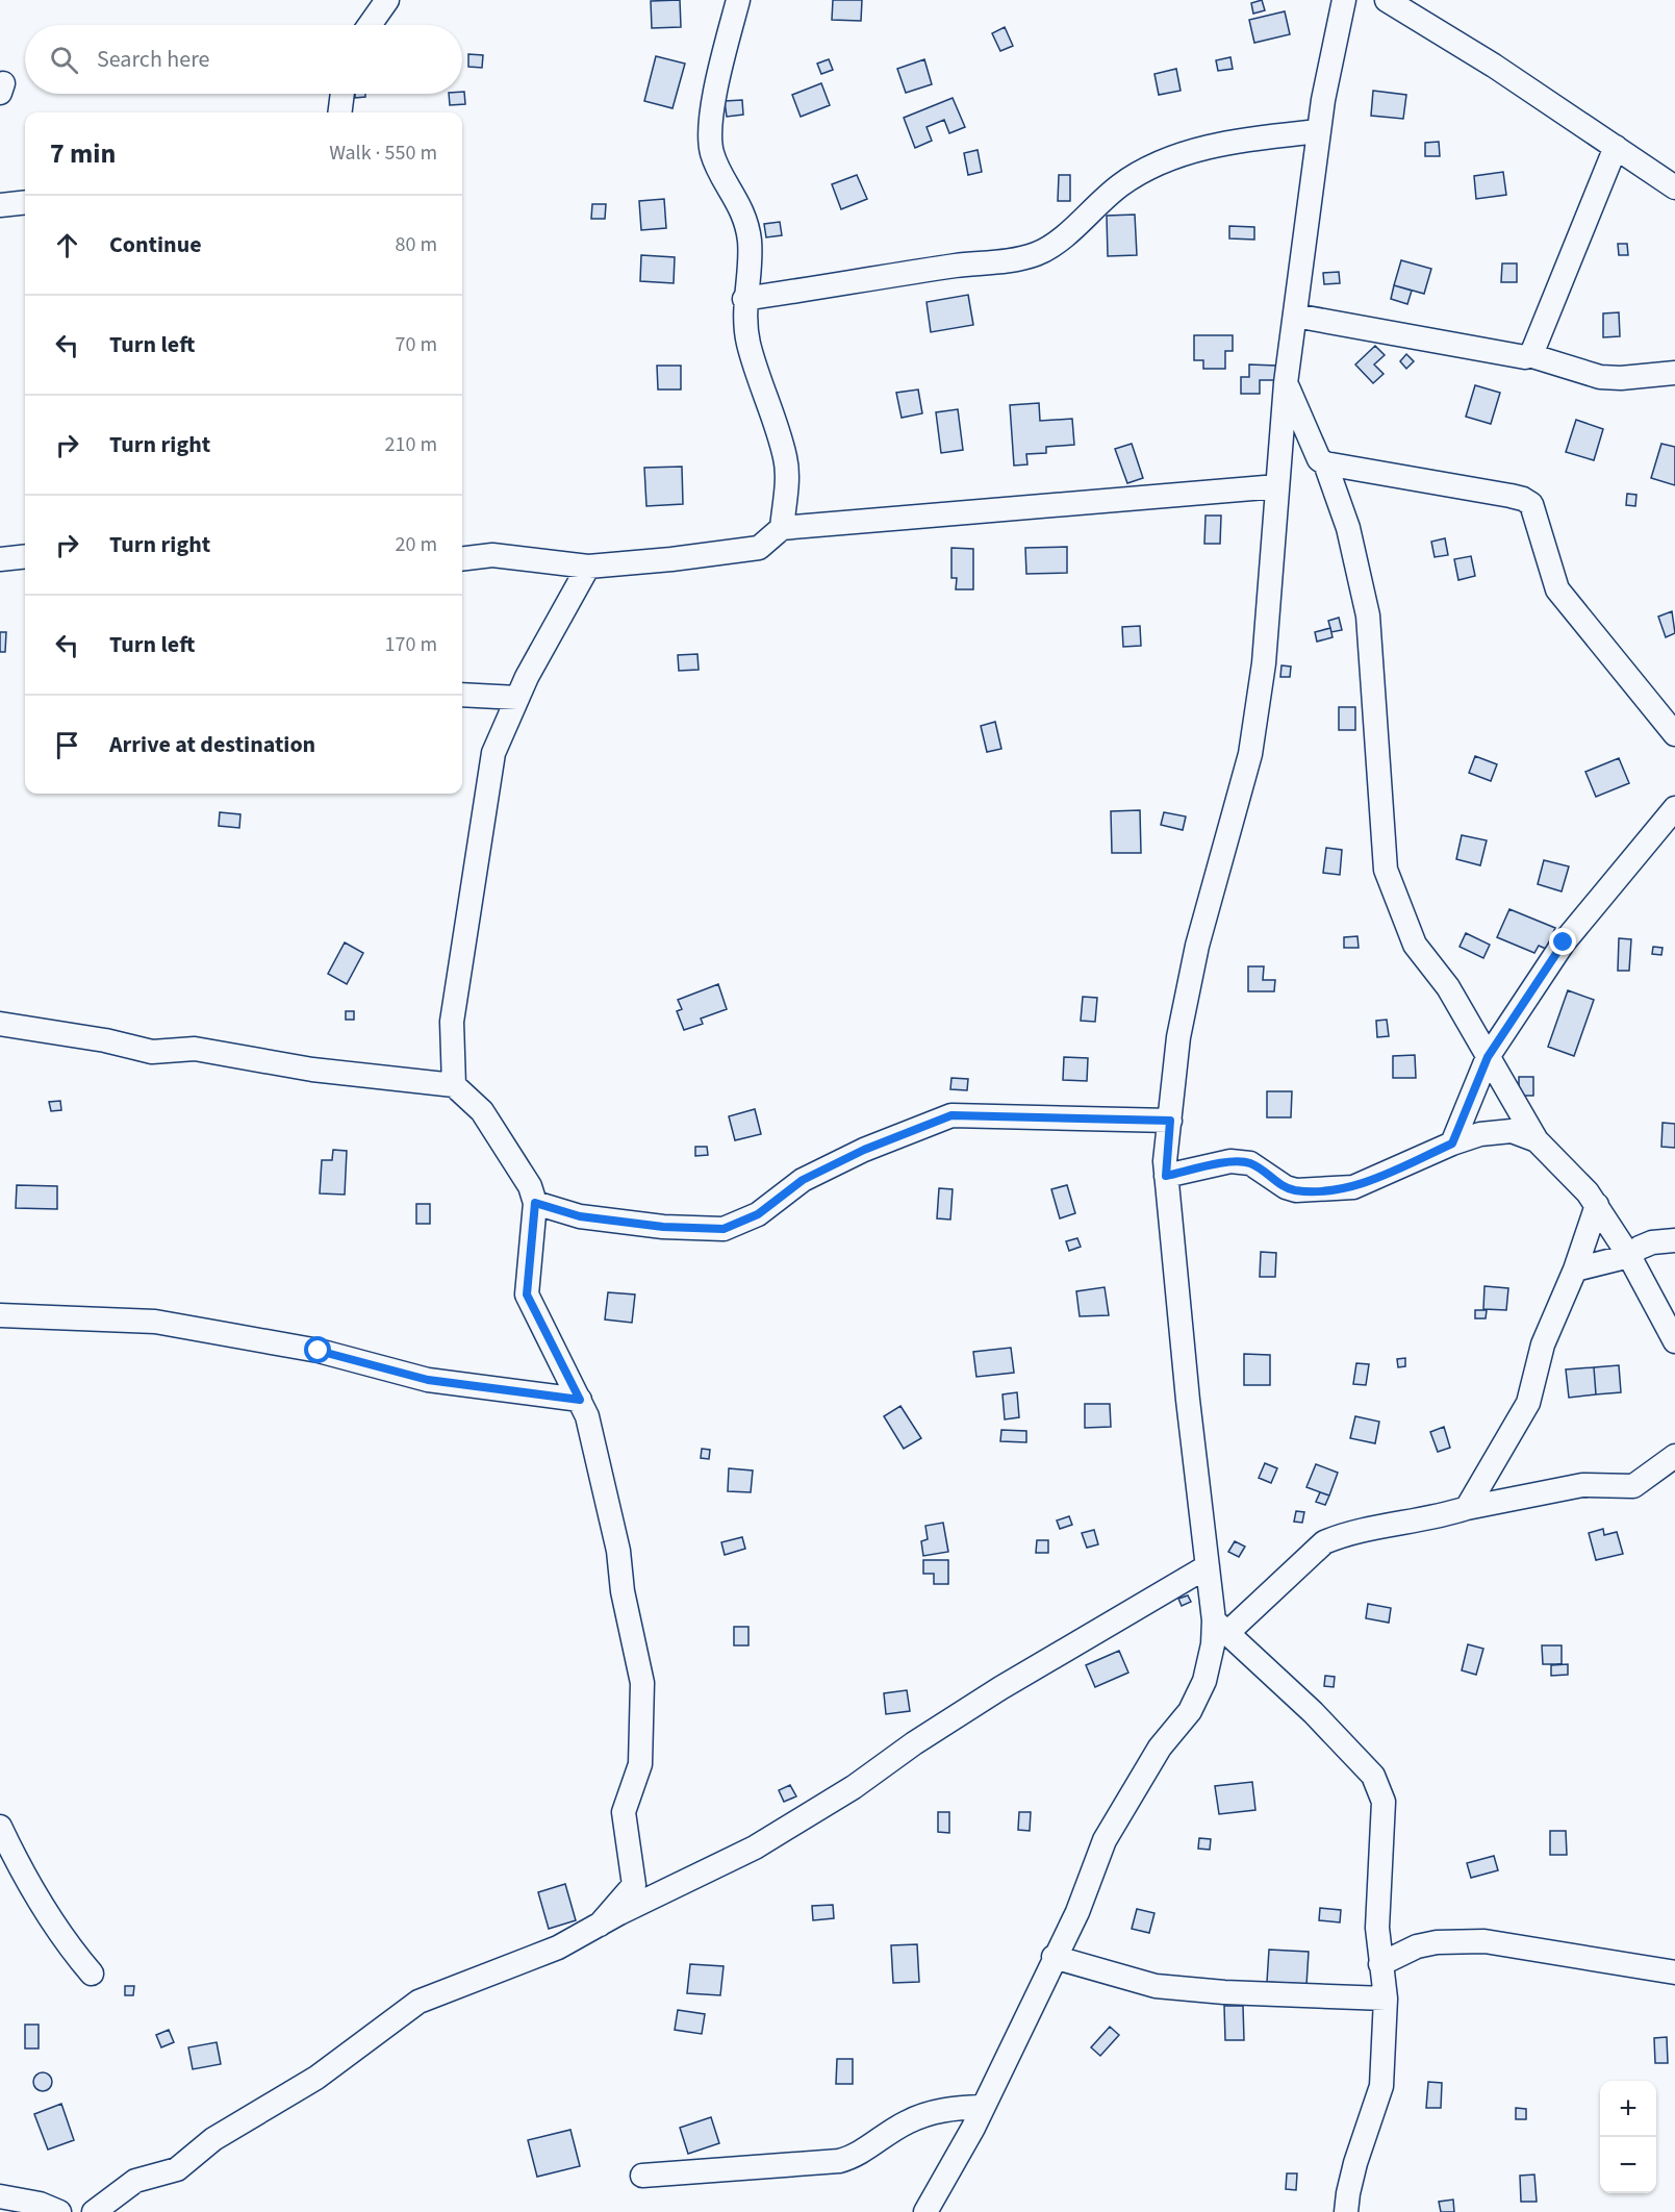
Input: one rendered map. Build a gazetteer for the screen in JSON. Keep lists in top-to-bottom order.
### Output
{
  "page": {
    "search": "Search here",
    "heading": ["7 min", "Walk · 550 m"],
    "list": [
      ["Continue", "80 m"],
      ["Turn left", "70 m"],
      ["Turn right", "210 m"],
      ["Turn right", "20 m"],
      ["Turn left", "170 m"],
      "Arrive at destination"
    ],
    "map_buttons": ["+", "−"]
  }
}
